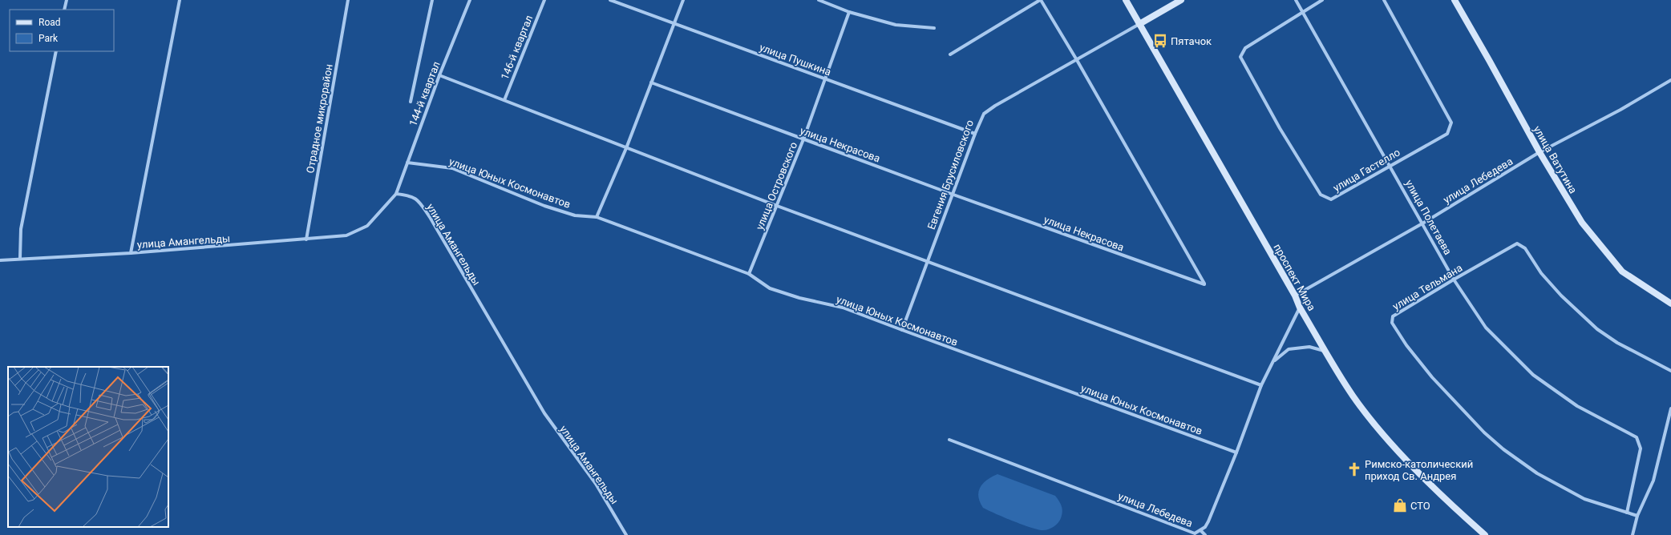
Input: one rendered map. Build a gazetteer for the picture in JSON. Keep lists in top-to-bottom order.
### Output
{
  "streets": {
    "main road": ["улица Ватутина", "Евгения Брусиловского", "проспект Мира"],
    "street": [
      "146-й квартал",
      "улица Пушкина",
      "144-й квартал",
      "Отрадное микрорайон",
      "улица Некрасова",
      "улица Гастелло",
      "улица Лебедева",
      "улица Юных Космонавтов",
      "улица Островского",
      "улица Полетаева",
      "улица Амангельды",
      "улица Тельмана"
    ]
  },
  "crossings": [
    ["улица Пушкина", "Евгения Брусиловского"],
    ["улица Пушкина", "улица Островского"],
    ["144-й квартал", "улица Юных Космонавтов"],
    ["144-й квартал", "улица Амангельды"],
    ["Отрадное микрорайон", "улица Амангельды"],
    ["улица Некрасова", "Евгения Брусиловского"],
    ["улица Некрасова", "улица Островского"],
    ["улица Ватутина", "улица Лебедева"],
    ["улица Гастелло", "улица Полетаева"],
    ["Евгения Брусиловского", "улица Юных Космонавтов"],
    ["Евгения Брусиловского", "проспект Мира"],
    ["улица Лебедева", "улица Юных Космонавтов"],
    ["улица Лебедева", "улица Полетаева"],
    ["улица Лебедева", "проспект Мира"],
    ["улица Юных Космонавтов", "улица Островского"],
    ["улица Полетаева", "улица Тельмана"]
  ],
  "places": {
    "bus stop": ["Пятачок"],
    "church": ["Римско-католический приход Св. Андрея"],
    "shop": ["СТО"]
  },
  "legend": ["Road", "Park"]
}
